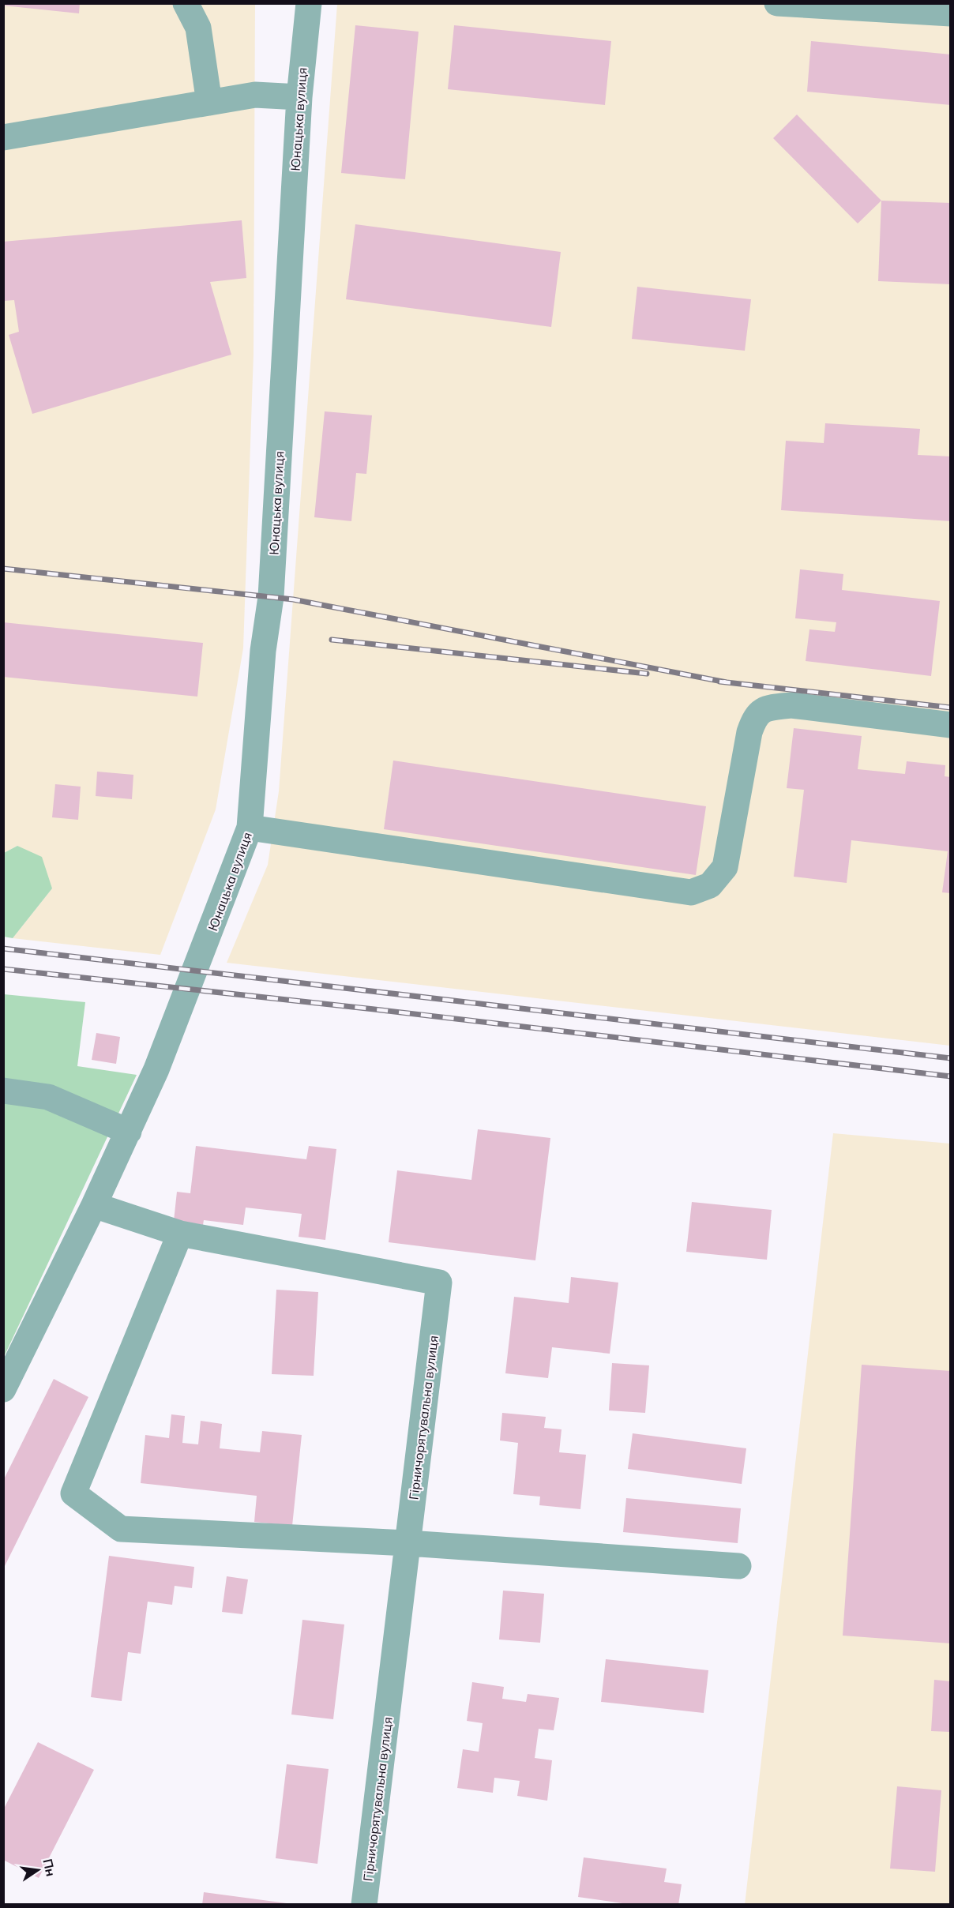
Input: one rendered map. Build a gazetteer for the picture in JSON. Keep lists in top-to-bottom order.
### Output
{
  "streets": {
    "street": ["Юнацька вулиця", "Гірничорятувальна вулиця"]
  },
  "crossings": [
    ["Юнацька вулиця", "Гірничорятувальна вулиця"]
  ],
  "north": "right"
}
